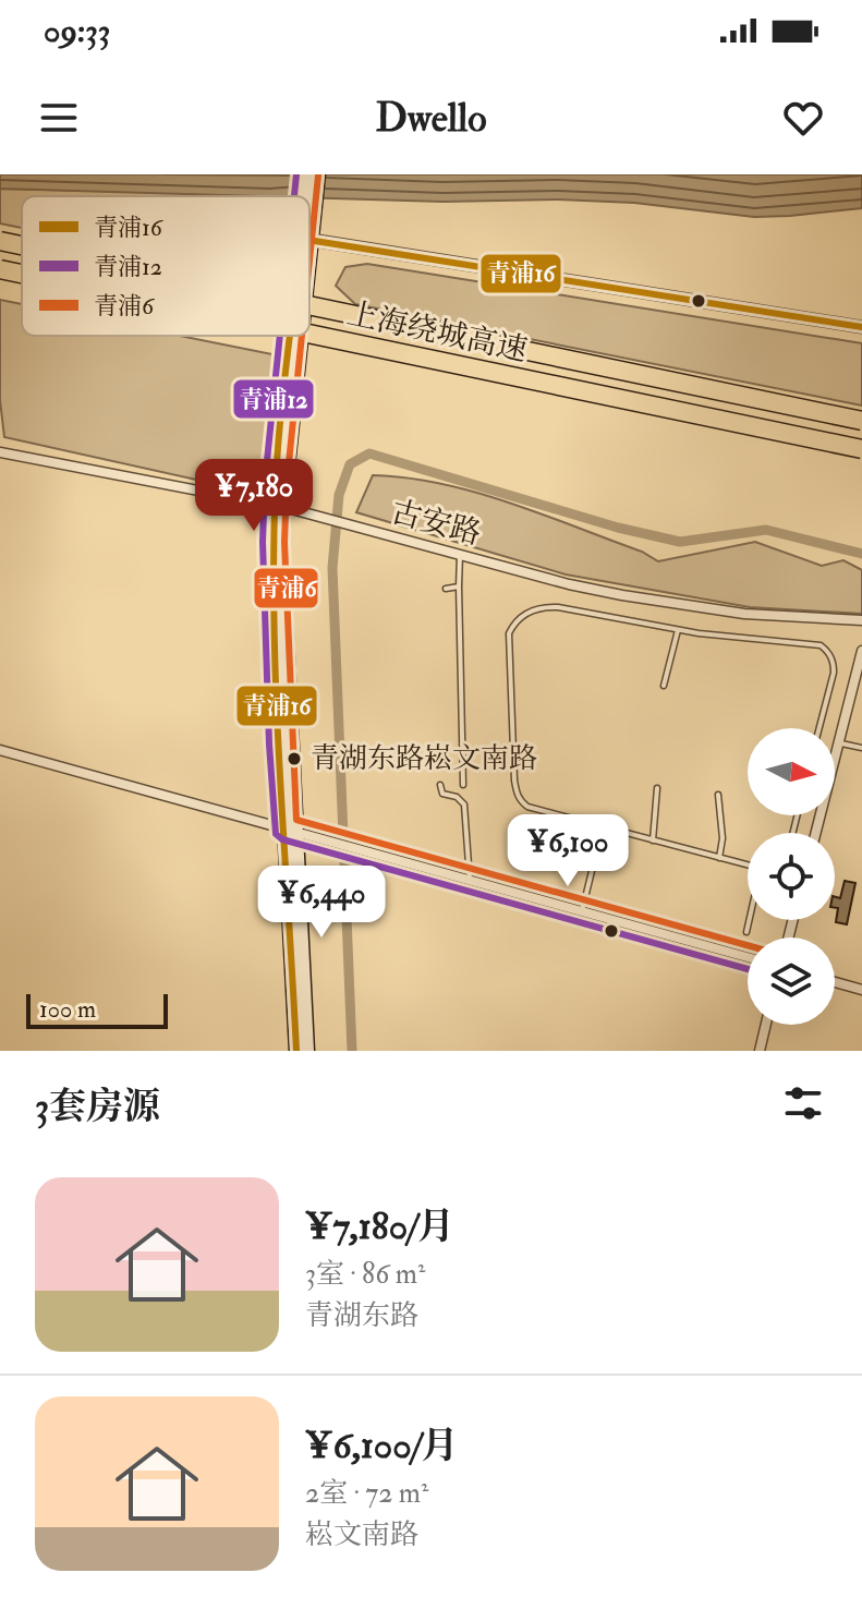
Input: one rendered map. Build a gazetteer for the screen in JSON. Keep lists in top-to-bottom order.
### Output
{
  "streets": {
    "highway": ["上海绕城高速"],
    "street": ["古安路"]
  },
  "places": ["青湖东路崧文南路"],
  "lines": ["transit line 青浦12", "transit line 青浦6", "transit line 青浦16"],
  "legend": ["青浦16", "青浦12", "青浦6"],
  "scale_bar": "100 m",
  "north": "right",
  "page": {
    "status": "09:33",
    "header": "Dwello",
    "price": ["¥7,180", "¥6,100", "¥6,440"],
    "scale": "100 m",
    "heading": "3套房源",
    "list": [
      {
        "name": "¥7,180/月",
        "note": "3室 · 86 m² · 青湖东路"
      },
      {
        "name": "¥6,100/月",
        "note": "2室 · 72 m² · 崧文南路"
      }
    ]
  }
}
